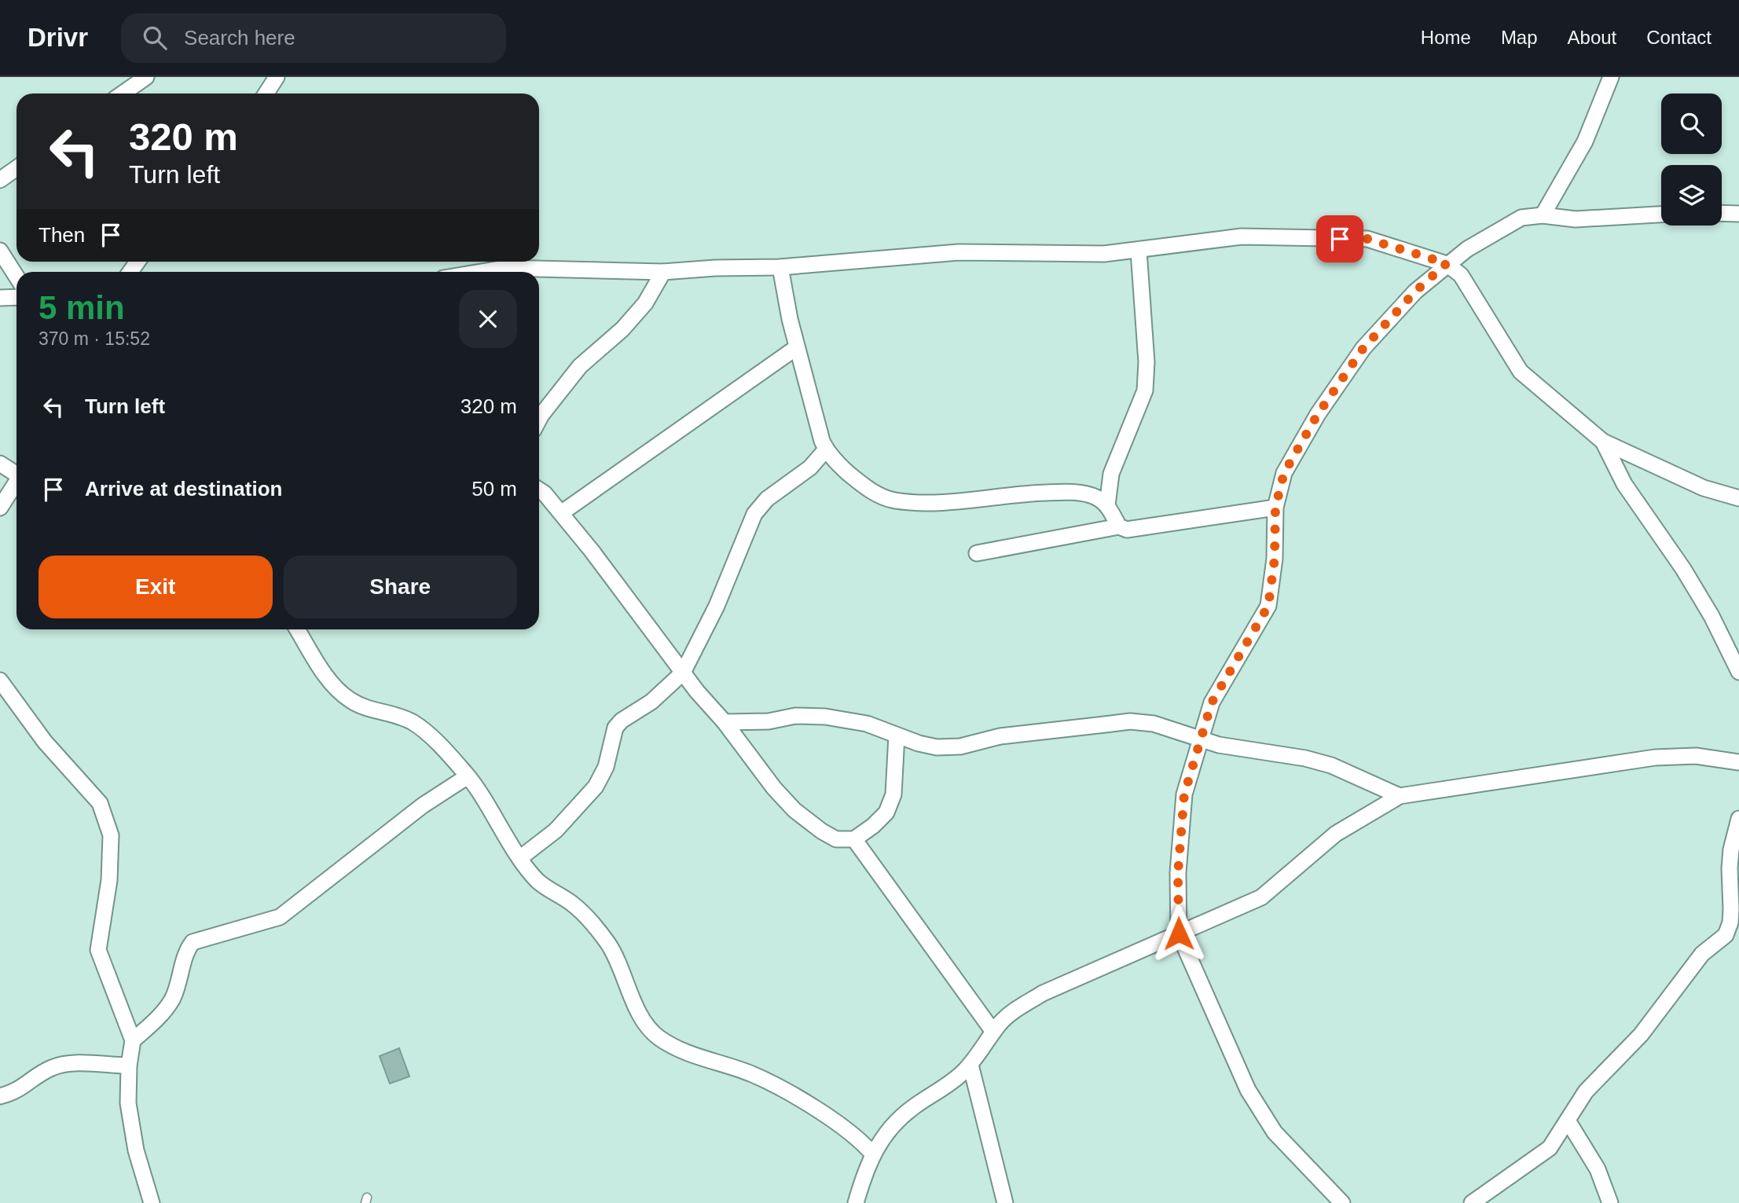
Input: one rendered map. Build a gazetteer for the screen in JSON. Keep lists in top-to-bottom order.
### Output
{
  "page": {
    "header": "Drivr",
    "search": "Search here",
    "nav": [
      "Home",
      "Map",
      "About",
      "Contact"
    ],
    "turn": ["320 m", "Turn left"],
    "then": "Then",
    "heading": ["5 min", "370 m · 15:52"],
    "list": [
      {
        "name": "Turn left",
        "value": "320 m"
      },
      {
        "name": "Arrive at destination",
        "value": "50 m"
      }
    ],
    "buttons": ["Exit", "Share"]
  }
}
